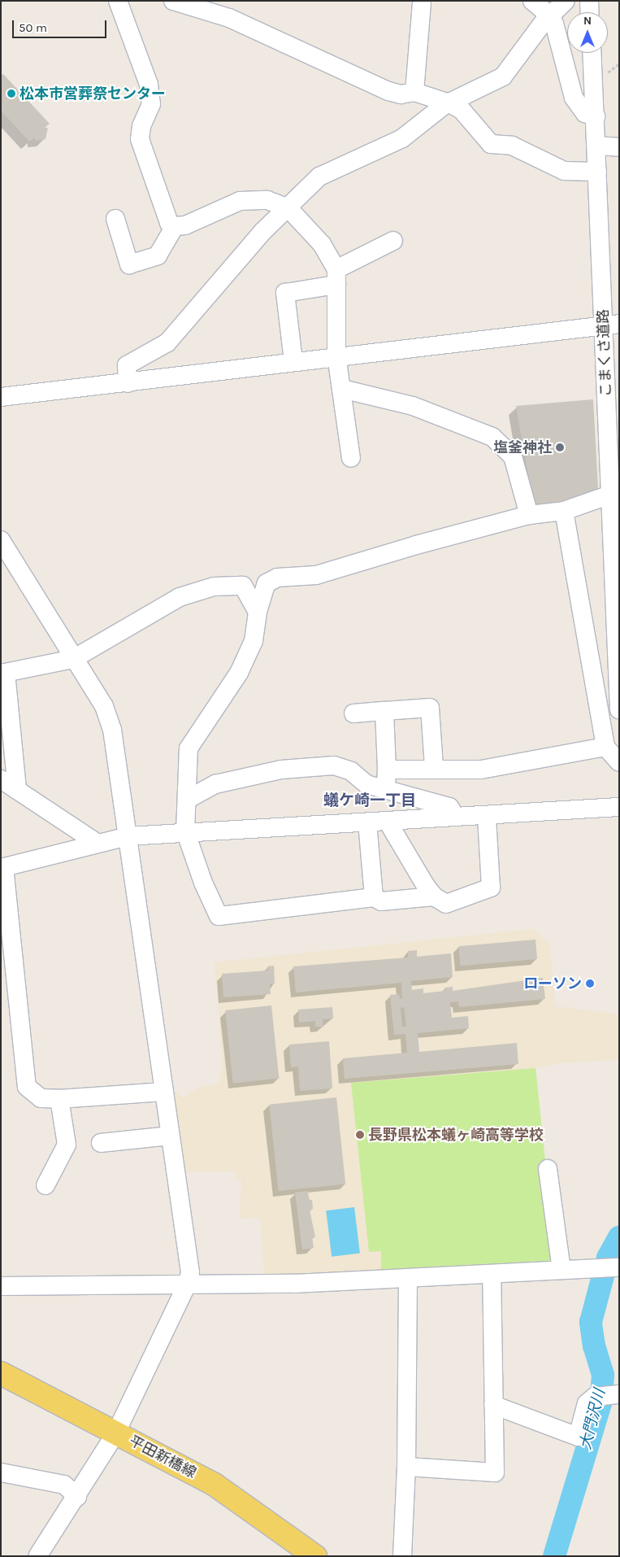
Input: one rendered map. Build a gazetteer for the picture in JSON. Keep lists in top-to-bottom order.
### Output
{
  "streets": {
    "main road": ["平田新橋線"],
    "street": ["こまくさ道路"]
  },
  "districts": ["蟻ケ崎一丁目"],
  "water": ["大門沢川"],
  "places": [
    "松本市営葬祭センター",
    "塩釜神社",
    "ローソン",
    "長野県松本蟻ヶ崎高等学校"
  ],
  "scale_bar": "50 m",
  "north": "top"
}
